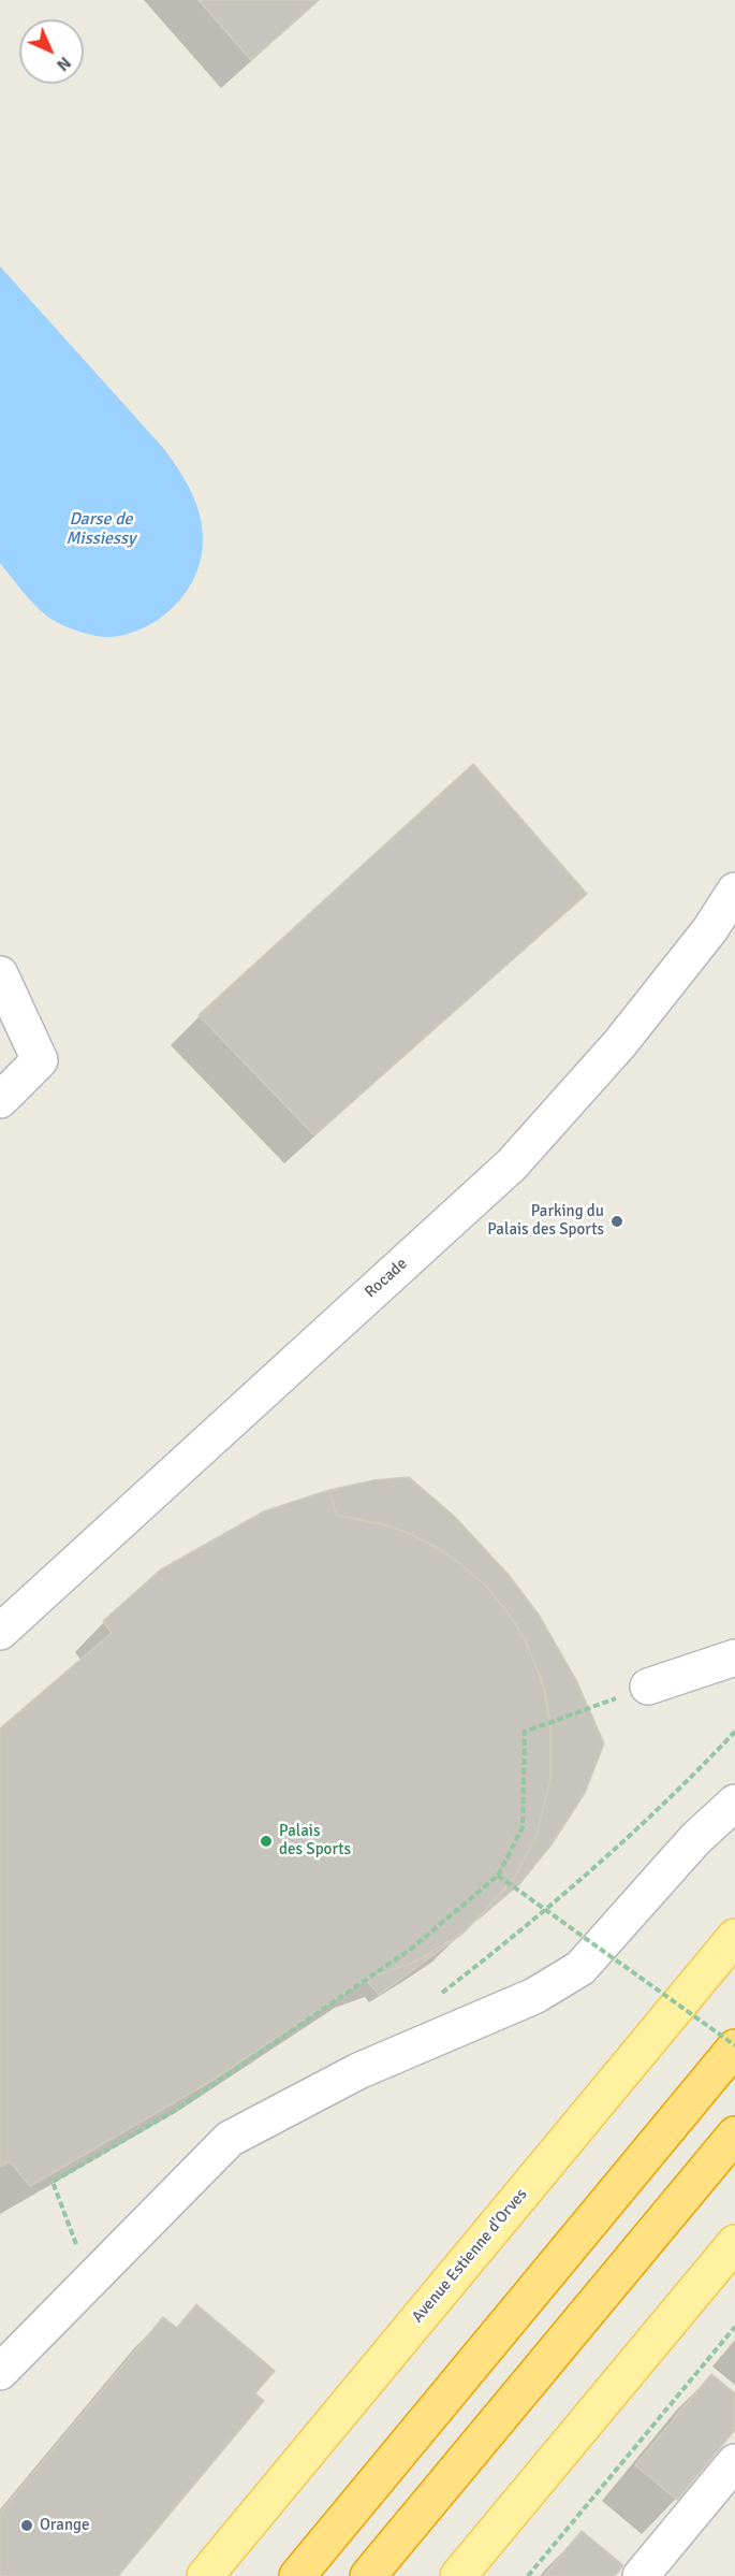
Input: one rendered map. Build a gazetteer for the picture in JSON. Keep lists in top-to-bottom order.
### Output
{
  "streets": {
    "main road": ["Avenue Estienne d'Orves"],
    "street": ["Rocade"]
  },
  "water": ["Darse de Missiessy"],
  "places": ["Parking du Palais des Sports", "Palais des Sports", "Orange"],
  "north": "bottom right"
}
